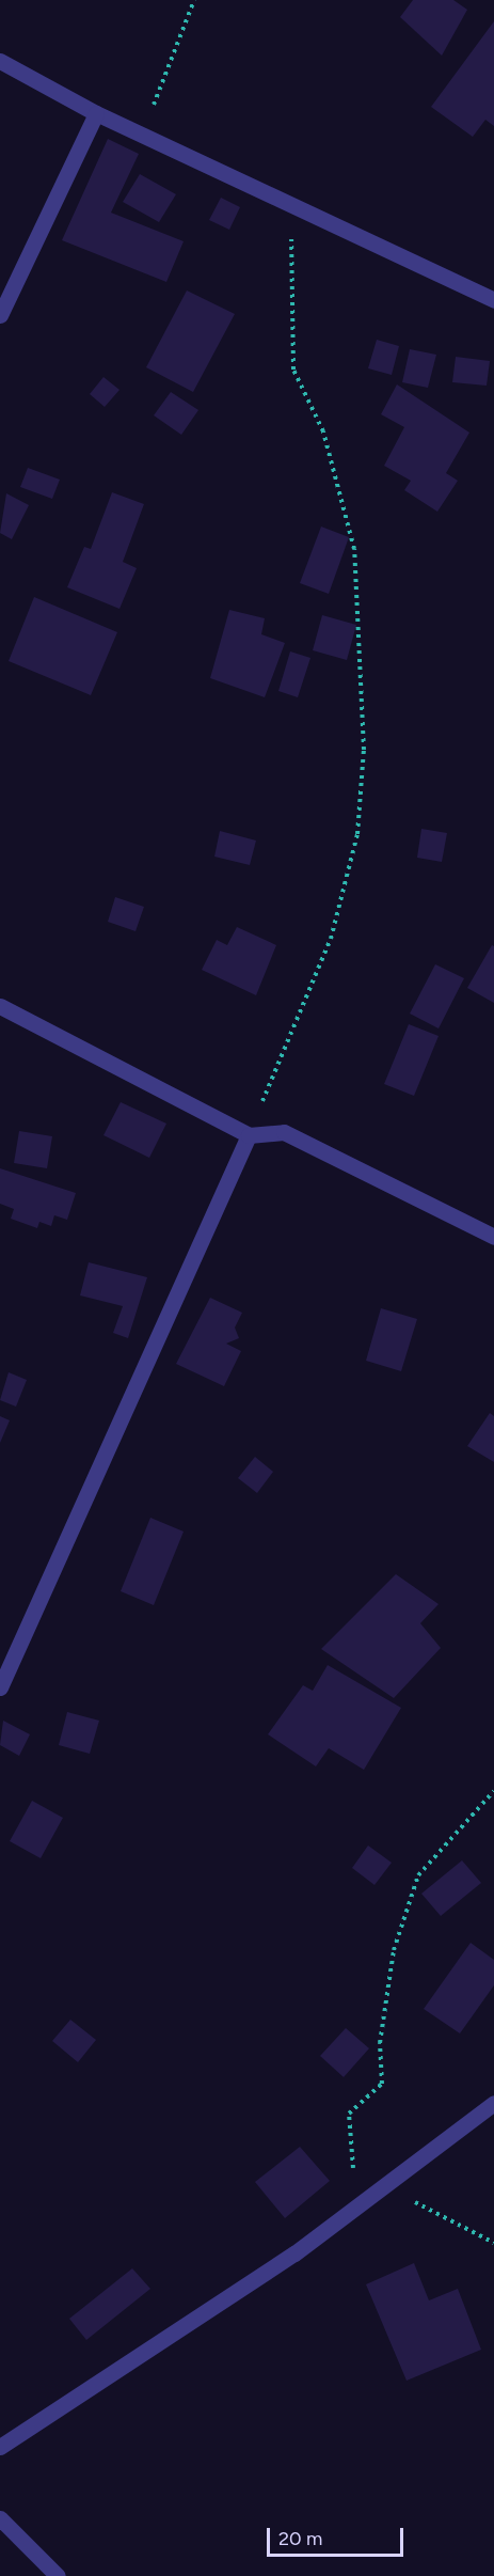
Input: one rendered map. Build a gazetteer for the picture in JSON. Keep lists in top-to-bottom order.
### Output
{
  "scale_bar": "20 m"
}
